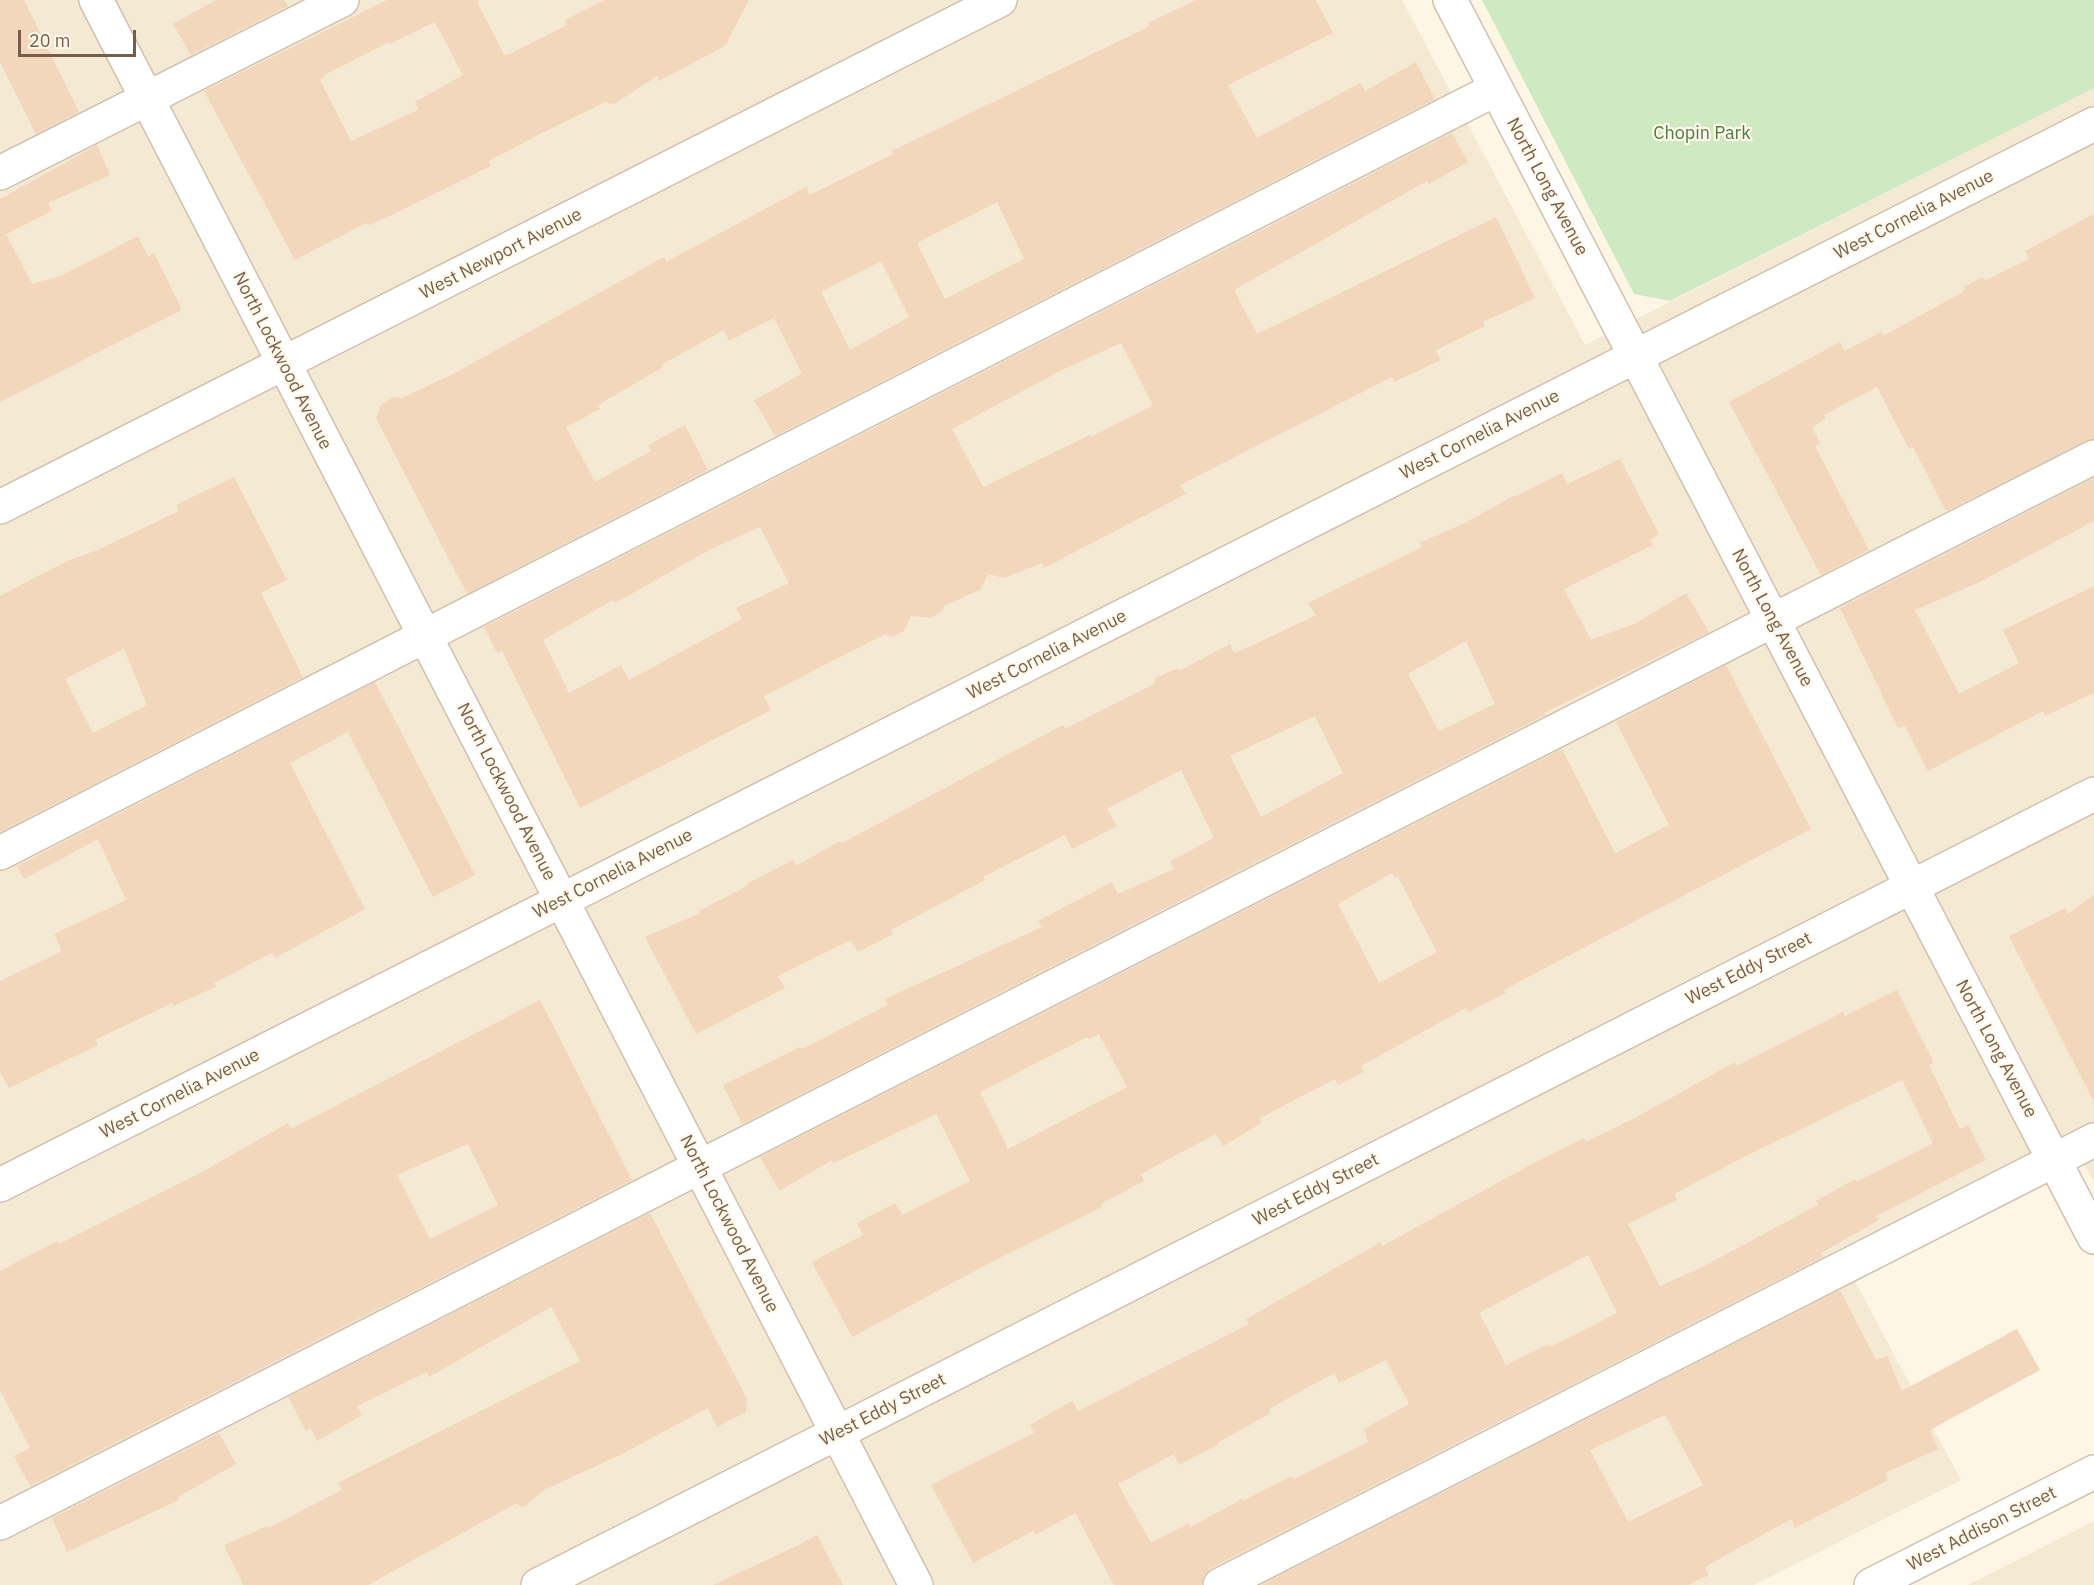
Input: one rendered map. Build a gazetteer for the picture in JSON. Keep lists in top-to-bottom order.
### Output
{
  "streets": {
    "street": [
      "North Long Avenue",
      "West Cornelia Avenue",
      "West Newport Avenue",
      "North Lockwood Avenue",
      "West Eddy Street",
      "West Addison Street"
    ]
  },
  "crossings": [
    ["North Long Avenue", "West Cornelia Avenue"],
    ["North Long Avenue", "West Eddy Street"],
    ["West Cornelia Avenue", "North Lockwood Avenue"],
    ["West Newport Avenue", "North Lockwood Avenue"],
    ["North Lockwood Avenue", "West Eddy Street"]
  ],
  "parks": ["Chopin Park"],
  "scale_bar": "20 m"
}
